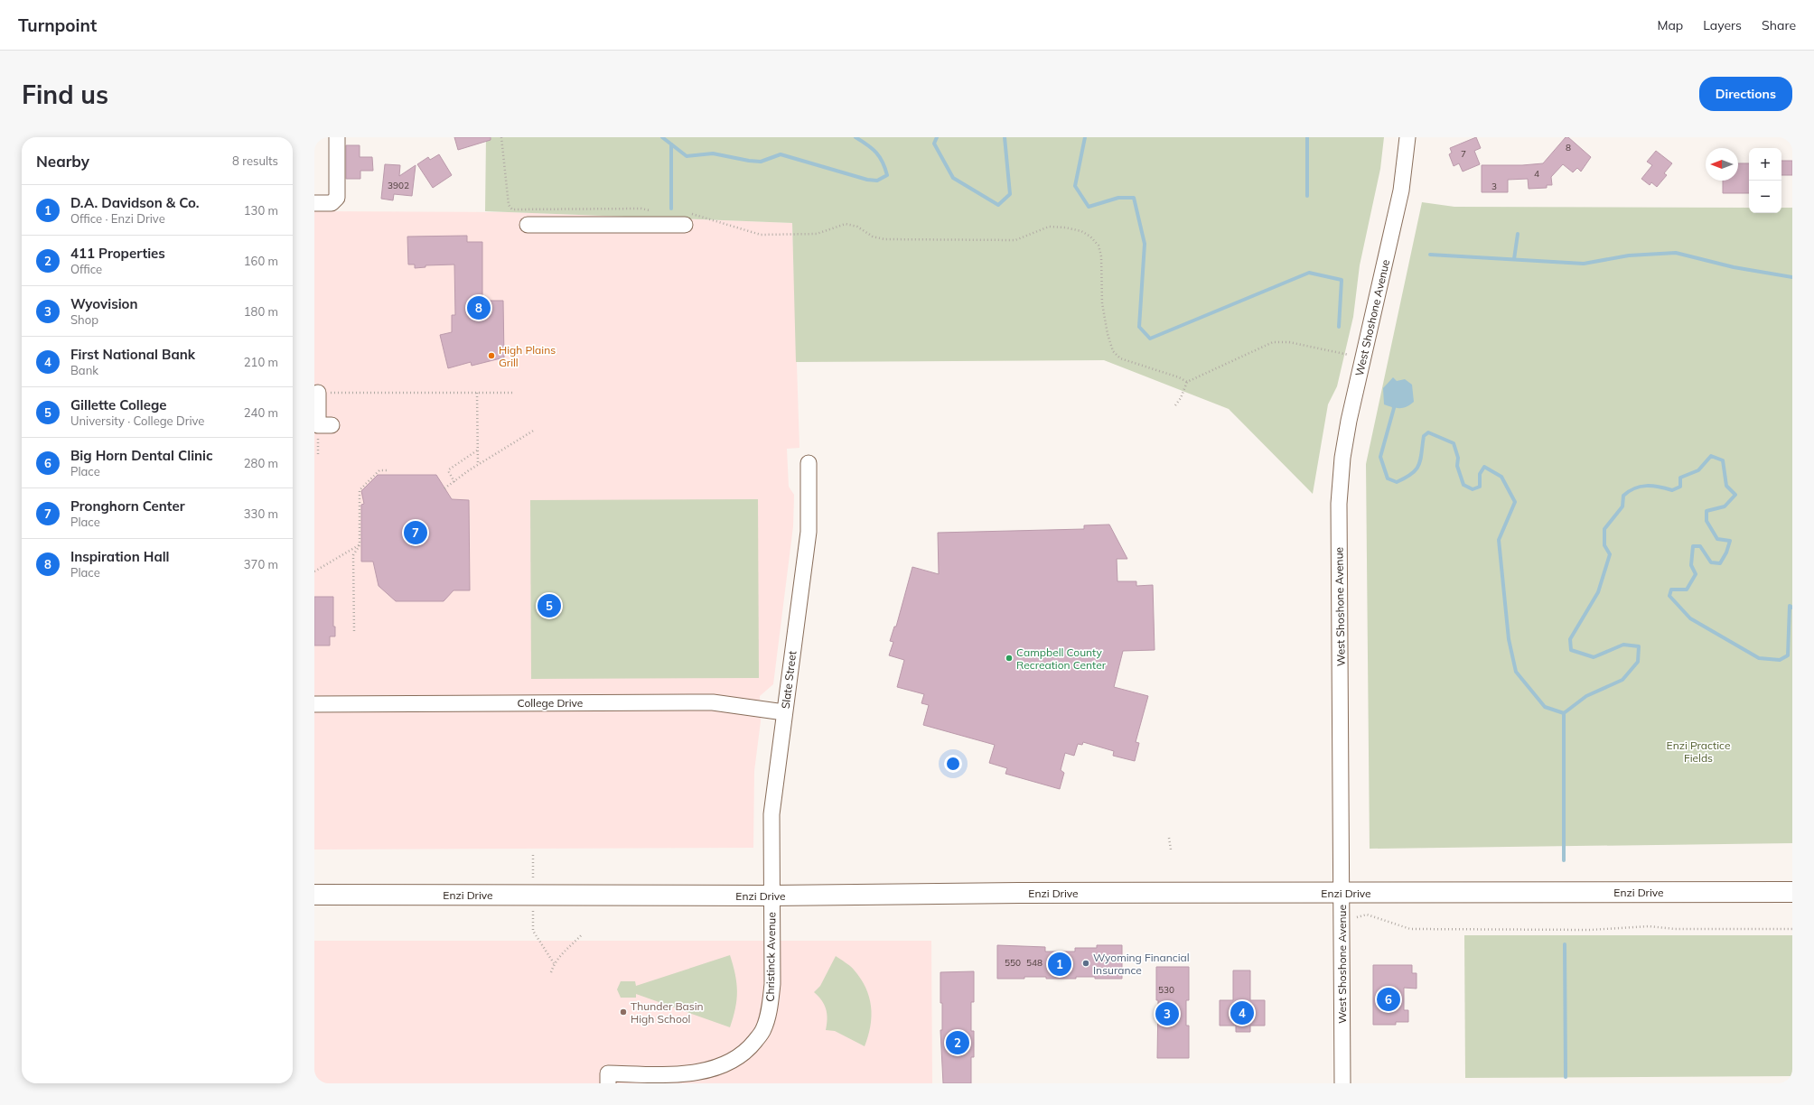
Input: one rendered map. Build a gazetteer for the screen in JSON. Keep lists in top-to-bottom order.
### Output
{
  "streets": {
    "main road": ["Enzi Drive"],
    "street": [
      "West Shoshone Avenue",
      "Slate Street",
      "College Drive",
      "Christinck Avenue"
    ]
  },
  "crossings": [
    ["West Shoshone Avenue", "Enzi Drive"],
    ["Slate Street", "College Drive"],
    ["Slate Street", "Enzi Drive"],
    ["Slate Street", "Christinck Avenue"],
    ["Enzi Drive", "Christinck Avenue"]
  ],
  "parks": ["Enzi Practice Fields"],
  "places": [
    "High Plains Grill",
    "Campbell County Recreation Center",
    "Wyoming Financial Insurance",
    "Thunder Basin High School"
  ],
  "house_numbers": [
    "8",
    "7",
    "4",
    "3902",
    "3",
    "550",
    "548",
    "530"
  ],
  "north": "left",
  "page": {
    "header": "Turnpoint",
    "nav": ["Map", "Layers", "Share"],
    "buttons": "Directions",
    "title": "Find us",
    "heading": ["Nearby", "8 results"],
    "map_buttons": ["+", "−"],
    "list": [
      {
        "mark": "1",
        "name": "D.A. Davidson & Co.",
        "note": "Office · Enzi Drive",
        "value": "130 m"
      },
      {
        "mark": "2",
        "name": "411 Properties",
        "note": "Office",
        "value": "160 m"
      },
      {
        "mark": "3",
        "name": "Wyovision",
        "note": "Shop",
        "value": "180 m"
      },
      {
        "mark": "4",
        "name": "First National Bank",
        "note": "Bank",
        "value": "210 m"
      },
      {
        "mark": "5",
        "name": "Gillette College",
        "note": "University · College Drive",
        "value": "240 m"
      },
      {
        "mark": "6",
        "name": "Big Horn Dental Clinic",
        "note": "Place",
        "value": "280 m"
      },
      {
        "mark": "7",
        "name": "Pronghorn Center",
        "note": "Place",
        "value": "330 m"
      },
      {
        "mark": "8",
        "name": "Inspiration Hall",
        "note": "Place",
        "value": "370 m"
      }
    ],
    "pins": [
      "8",
      "7",
      "5",
      "1",
      "6",
      "4",
      "3",
      "2"
    ]
  }
}
